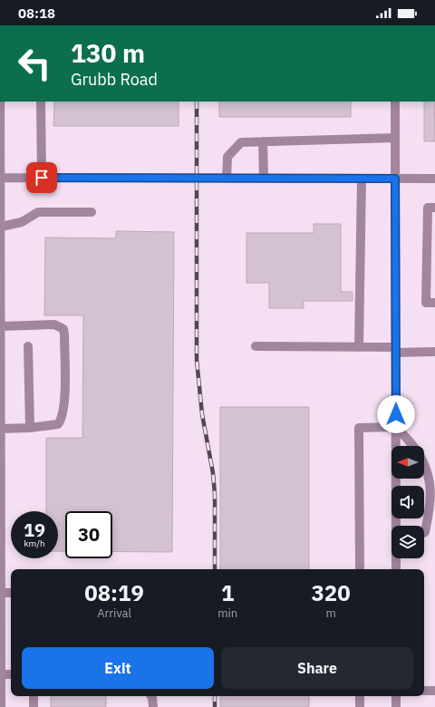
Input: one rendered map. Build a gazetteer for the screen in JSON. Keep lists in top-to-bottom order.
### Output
{
  "north": "left",
  "page": {
    "status": "08:18",
    "turn": ["130 m", "Grubb Road"],
    "speed": "19 km/h",
    "limit": "30",
    "eta": [
      "08:19",
      "Arrival",
      "1",
      "min",
      "320",
      "m"
    ],
    "buttons": ["Exit", "Share"]
  }
}
